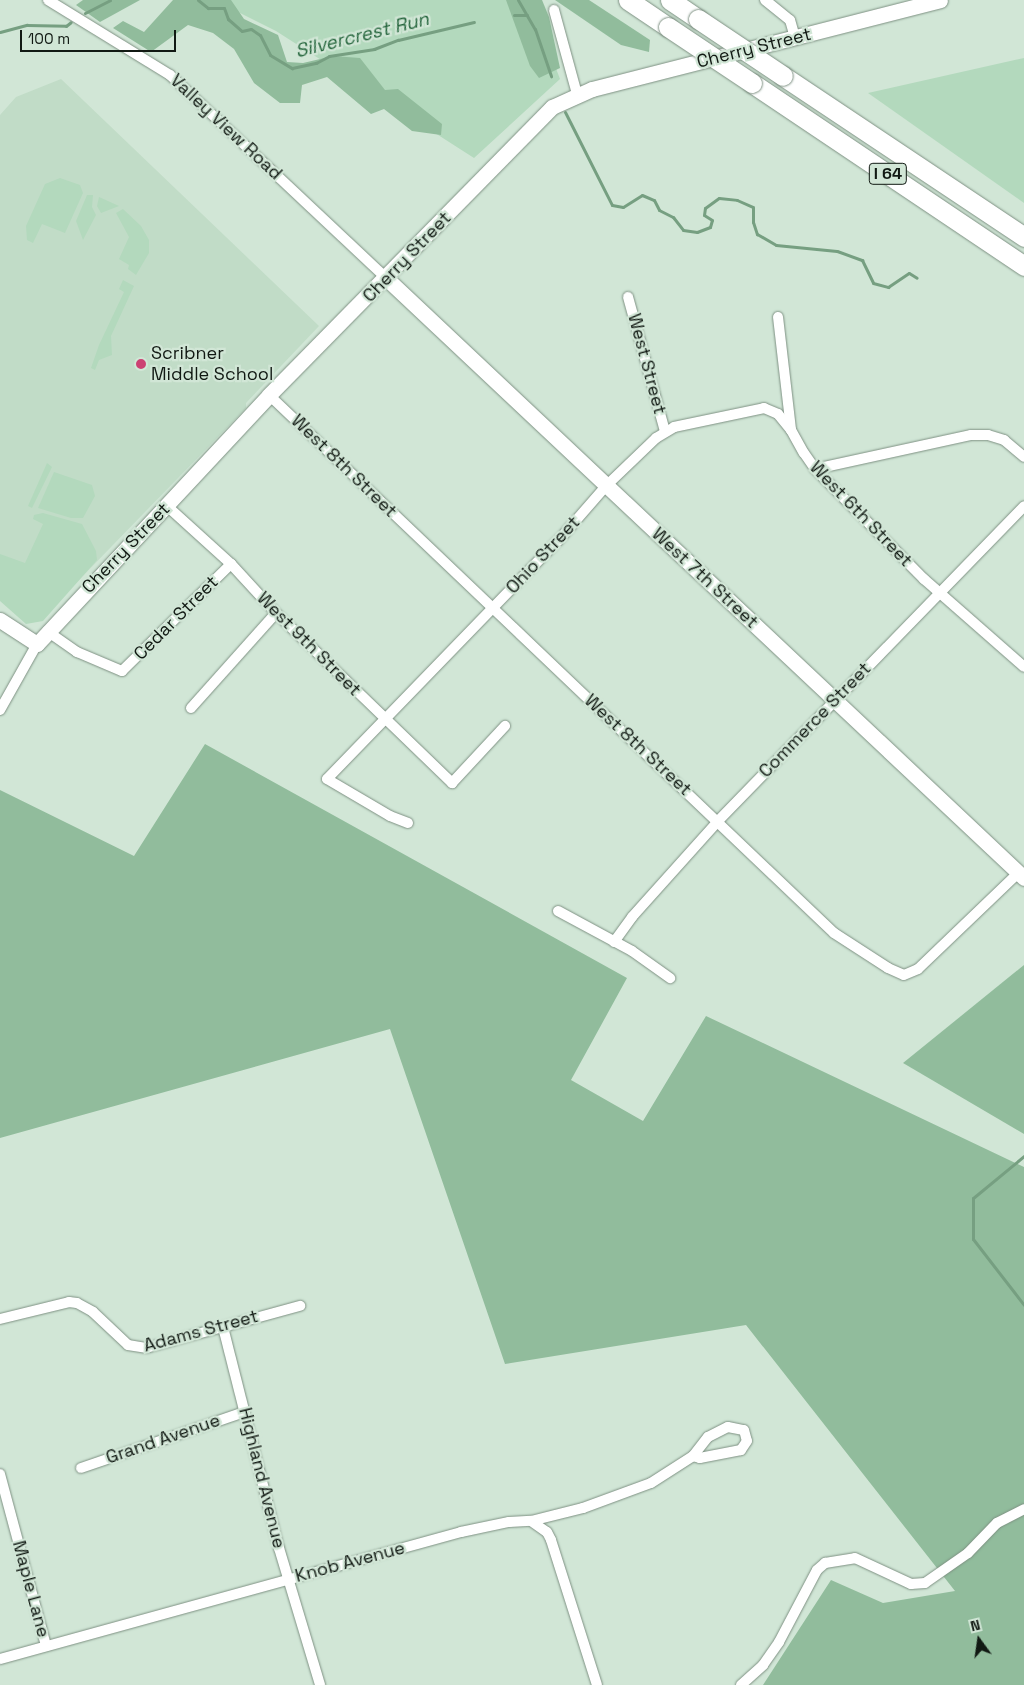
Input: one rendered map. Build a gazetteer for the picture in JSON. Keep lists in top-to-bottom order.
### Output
{
  "streets": {
    "highway": ["I 64"],
    "street": [
      "Cherry Street",
      "Valley View Road",
      "West Street",
      "West 8th Street",
      "West 6th Street",
      "Ohio Street",
      "West 7th Street",
      "Cedar Street",
      "West 9th Street",
      "Commerce Street",
      "Adams Street",
      "Grand Avenue",
      "Highland Avenue",
      "Knob Avenue",
      "Maple Lane"
    ]
  },
  "crossings": [
    ["Cherry Street", "Valley View Road"],
    ["Cherry Street", "West 8th Street"],
    ["Cherry Street", "West 7th Street"],
    ["Cherry Street", "Cedar Street"],
    ["Cherry Street", "West 9th Street"],
    ["Valley View Road", "West 7th Street"],
    ["West Street", "Ohio Street"],
    ["West 8th Street", "Ohio Street"],
    ["West 8th Street", "West 7th Street"],
    ["West 8th Street", "Commerce Street"],
    ["West 6th Street", "Ohio Street"],
    ["West 6th Street", "Commerce Street"],
    ["Ohio Street", "West 7th Street"],
    ["Ohio Street", "West 9th Street"],
    ["West 7th Street", "Commerce Street"],
    ["Cedar Street", "West 9th Street"],
    ["Adams Street", "Highland Avenue"],
    ["Grand Avenue", "Highland Avenue"],
    ["Highland Avenue", "Knob Avenue"],
    ["Knob Avenue", "Maple Lane"]
  ],
  "water": ["Silvercrest Run"],
  "places": ["Scribner Middle School"],
  "scale_bar": "100 m",
  "north": "top"
}
